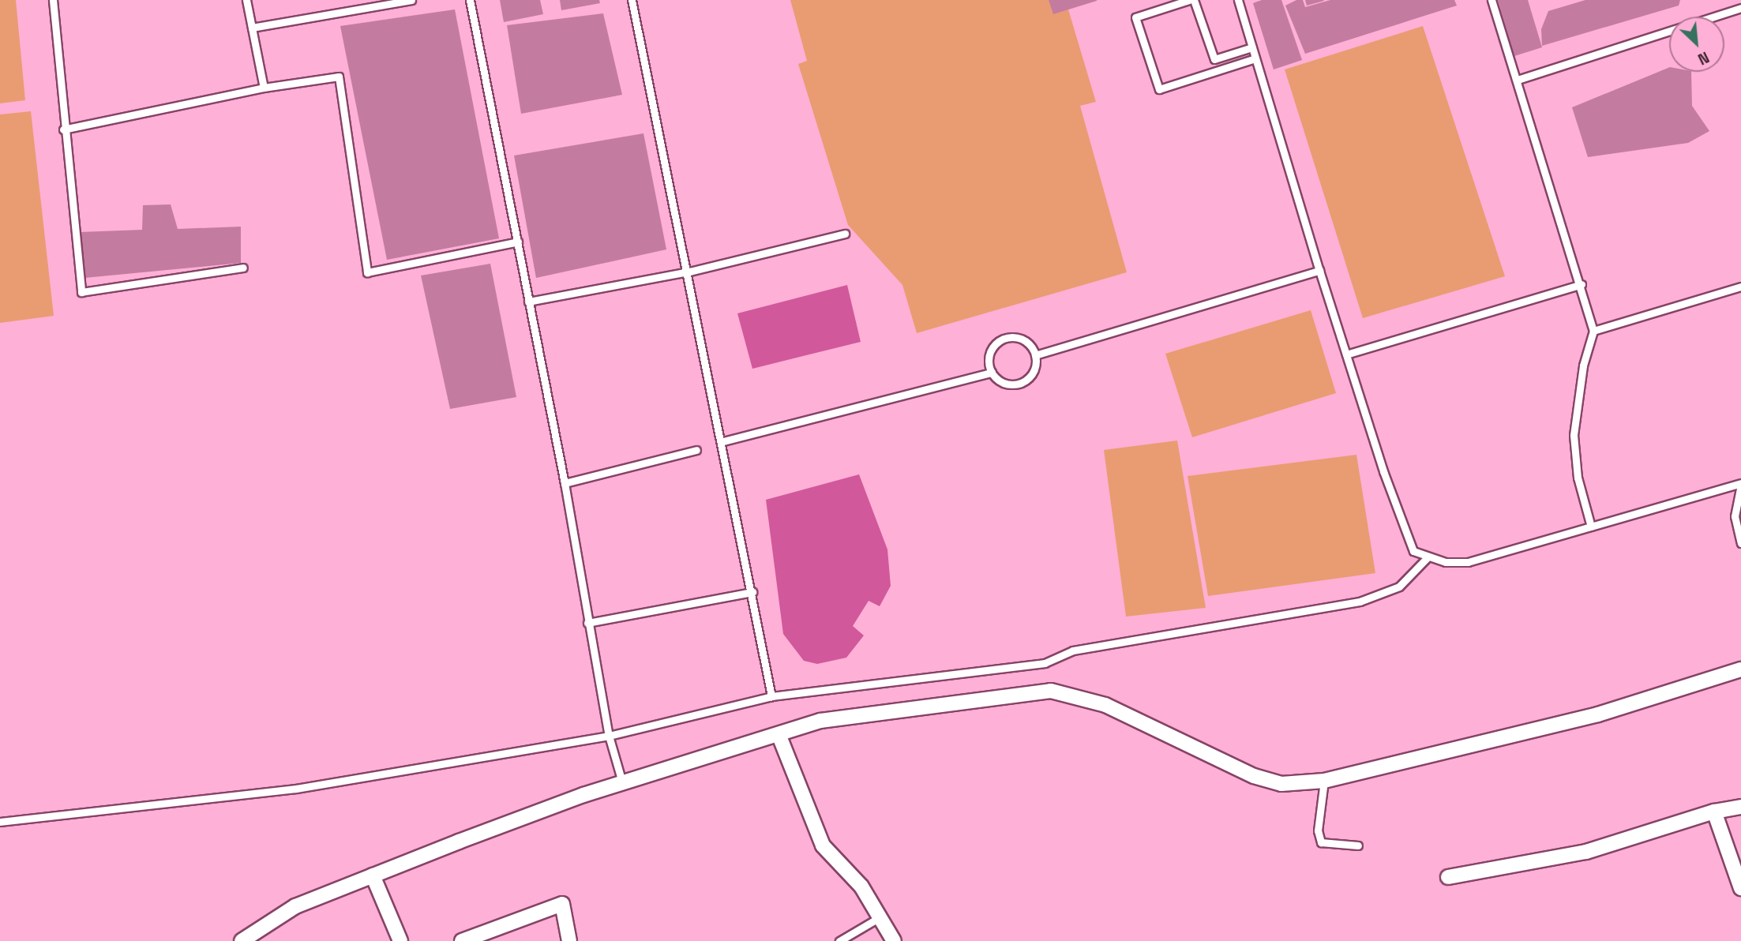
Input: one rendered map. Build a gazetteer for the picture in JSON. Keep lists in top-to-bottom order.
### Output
{
  "north": "bottom right"
}
